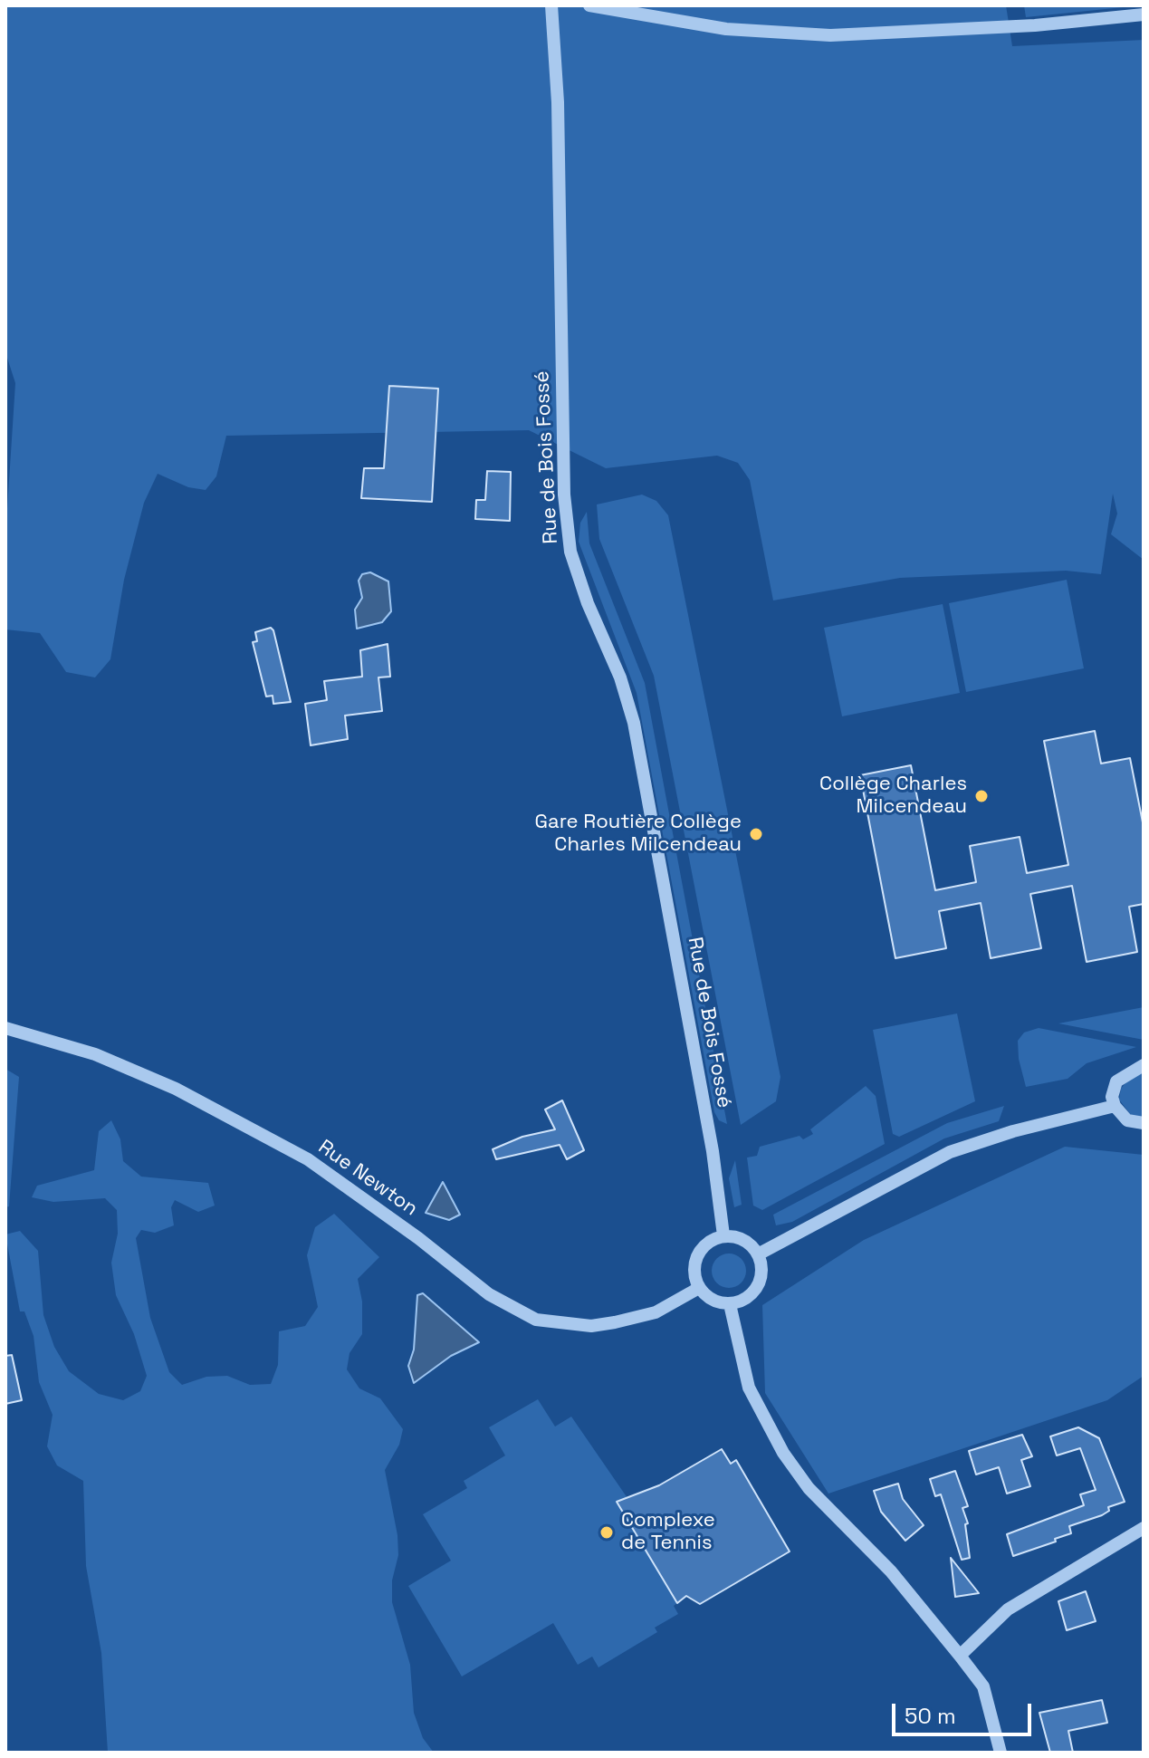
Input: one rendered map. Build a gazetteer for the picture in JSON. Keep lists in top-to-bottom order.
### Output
{
  "streets": {
    "street": ["Rue de Bois Fossé", "Rue Newton"]
  },
  "crossings": [
    ["Rue de Bois Fossé", "Rue Newton"]
  ],
  "places": ["Collège Charles Milcendeau", "Gare Routière Collège Charles Milcendeau", "Complexe de Tennis"],
  "scale_bar": "50 m"
}
